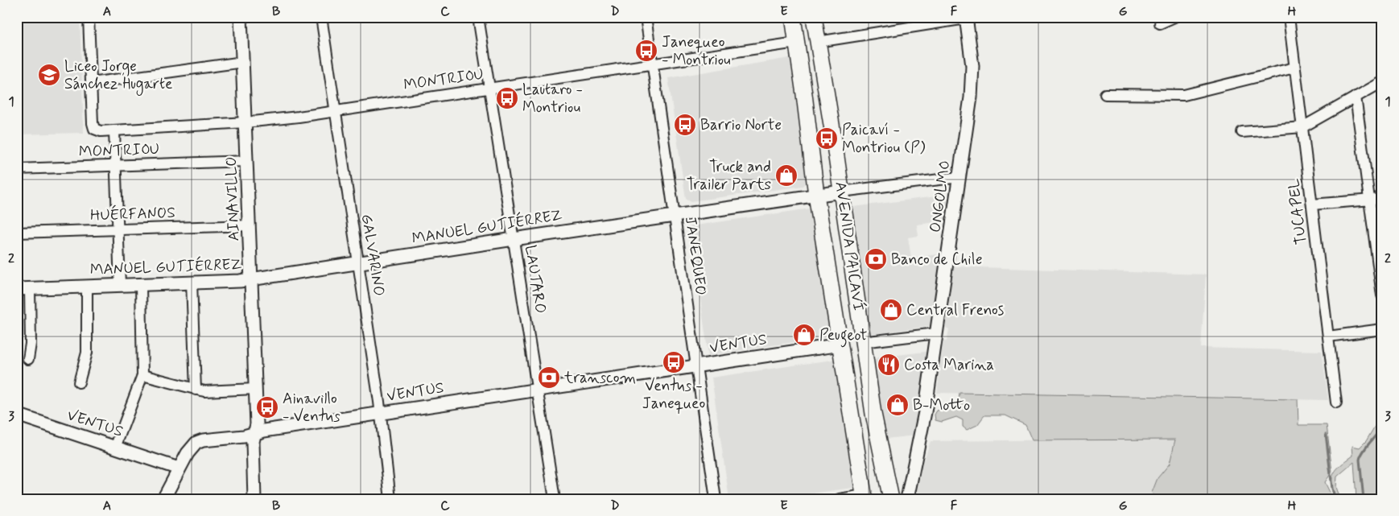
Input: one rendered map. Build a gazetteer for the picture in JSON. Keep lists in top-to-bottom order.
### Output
{
  "streets": {
    "main road": ["AVENIDA PAICAVÍ"],
    "street": [
      "MONTRIOU",
      "ONGOLMO",
      "AINAVILLO",
      "TUCAPEL",
      "HUÉRFANOS",
      "MANUEL GUTIÉRREZ",
      "GALVARINO",
      "JANEQUEO",
      "LAUTARO",
      "VENTUS"
    ]
  },
  "crossings": [
    ["MONTRIOU", "AINAVILLO"],
    ["MONTRIOU", "AVENIDA PAICAVÍ"],
    ["MONTRIOU", "GALVARINO"],
    ["MONTRIOU", "JANEQUEO"],
    ["MONTRIOU", "LAUTARO"],
    ["ONGOLMO", "MANUEL GUTIÉRREZ"],
    ["AINAVILLO", "HUÉRFANOS"],
    ["AINAVILLO", "MANUEL GUTIÉRREZ"],
    ["AINAVILLO", "VENTUS"],
    ["MANUEL GUTIÉRREZ", "AVENIDA PAICAVÍ"],
    ["MANUEL GUTIÉRREZ", "GALVARINO"],
    ["MANUEL GUTIÉRREZ", "JANEQUEO"],
    ["MANUEL GUTIÉRREZ", "LAUTARO"],
    ["AVENIDA PAICAVÍ", "VENTUS"],
    ["GALVARINO", "VENTUS"],
    ["JANEQUEO", "VENTUS"],
    ["LAUTARO", "VENTUS"]
  ],
  "places": {
    "bus stop": [
      "Janequeo - Montriou",
      "Lautaro - Montriou",
      "Barrio Norte",
      "Paicaví - Montriou (P)",
      "Ventus - Janequeo",
      "Ainavillo - Ventus"
    ],
    "school or university": ["Liceo Jorge Sánchez Hugarte"],
    "shop": [
      "Truck and Trailer Parts",
      "Central Frenos",
      "Peugeot",
      "B-Motto"
    ],
    "bank": ["Banco de Chile", "transcom"],
    "restaurant": ["Costa Marina"]
  },
  "grid": {
    "columns": [
      "A",
      "B",
      "C",
      "D",
      "E",
      "F",
      "G",
      "H"
    ],
    "rows": ["1", "2", "3"]
  }
}
